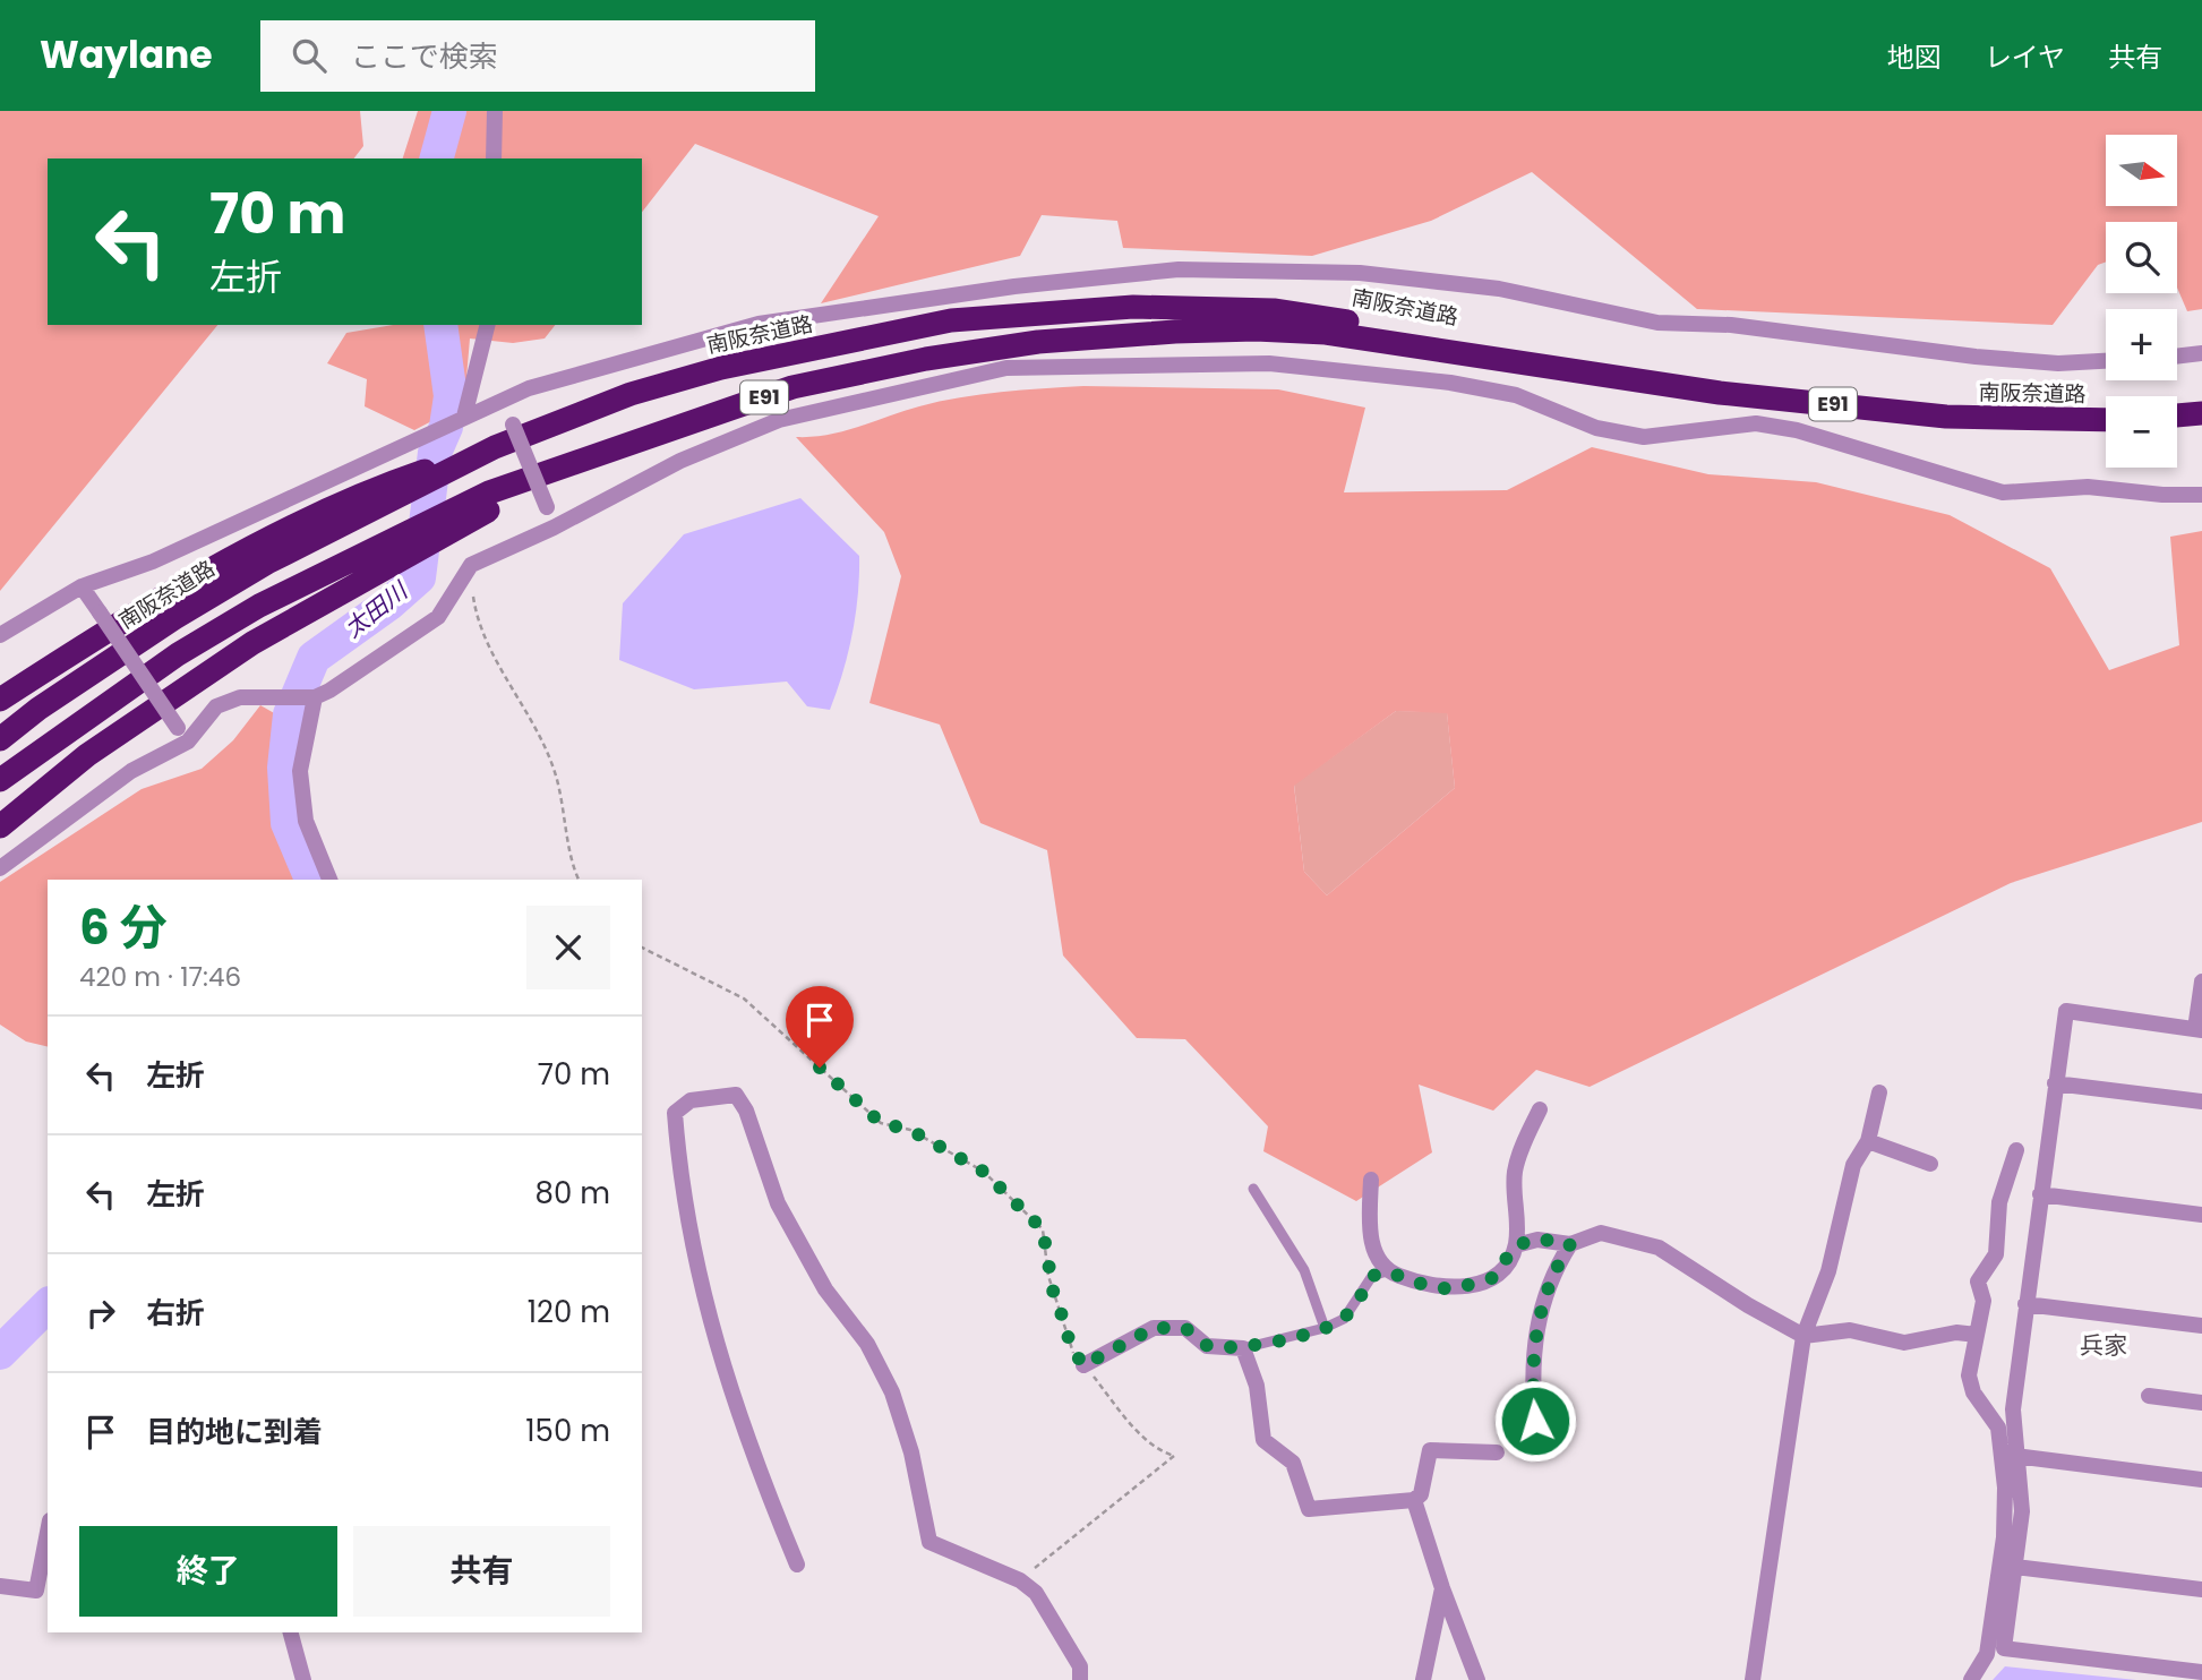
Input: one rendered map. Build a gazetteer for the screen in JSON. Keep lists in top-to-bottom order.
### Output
{
  "streets": {
    "highway": ["南阪奈道路", "E91"]
  },
  "districts": ["兵家"],
  "water": ["太田川"],
  "north": "right",
  "page": {
    "header": "Waylane",
    "search": "ここで検索",
    "nav": ["地図", "レイヤ", "共有"],
    "map_buttons": ["+", "−"],
    "turn": ["70 m", "左折"],
    "heading": ["6 分", "420 m · 17:46"],
    "list": [
      {
        "name": "左折",
        "value": "70 m"
      },
      {
        "name": "左折",
        "value": "80 m"
      },
      {
        "name": "右折",
        "value": "120 m"
      },
      {
        "name": "目的地に到着",
        "value": "150 m"
      }
    ],
    "buttons": ["終了", "共有"]
  }
}
